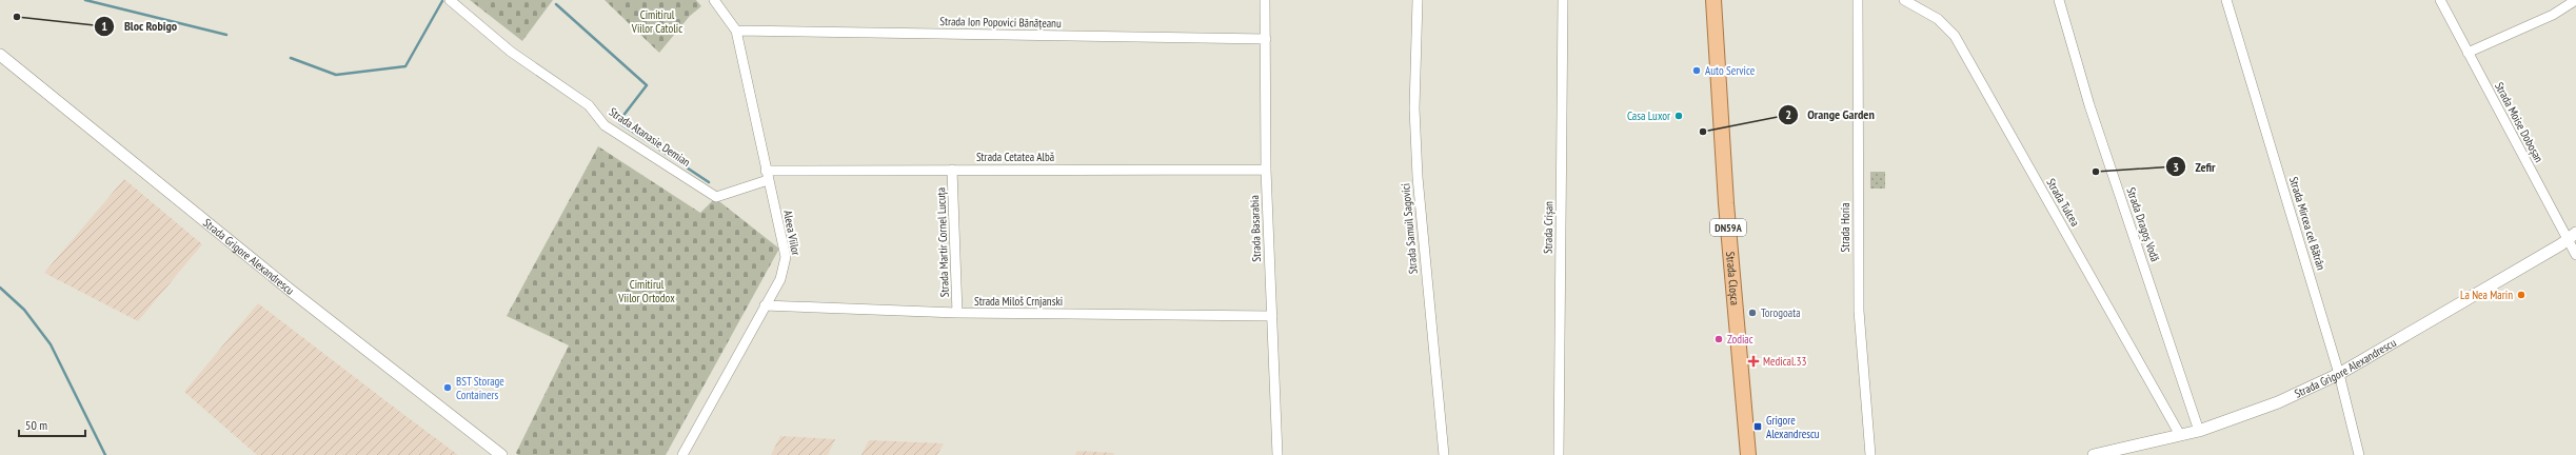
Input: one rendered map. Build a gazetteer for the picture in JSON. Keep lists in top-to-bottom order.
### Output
{
  "streets": {
    "main road": ["DN59A", "Strada Cloșca"],
    "street": [
      "Strada Ion Popovici Bănățeanu",
      "Strada Moise Doboșan",
      "Strada Atanasie Demian",
      "Strada Cetatea Albă",
      "Strada Tulcea",
      "Strada Mircea cel Bătrân",
      "Strada Dragoș Vodă",
      "Strada Crișan",
      "Strada Horia",
      "Strada Basarabia",
      "Strada Samuil Sagovici",
      "Aleea Viilor",
      "Strada Martir Cornel Lucuța",
      "Strada Grigore Alexandrescu",
      "Strada Miloš Crnjanski"
    ]
  },
  "crossings": [
    ["Strada Ion Popovici Bănățeanu", "Strada Basarabia"],
    ["Strada Ion Popovici Bănățeanu", "Aleea Viilor"],
    ["Strada Moise Doboșan", "Strada Grigore Alexandrescu"],
    ["Strada Atanasie Demian", "Strada Cetatea Albă"],
    ["Strada Atanasie Demian", "Aleea Viilor"],
    ["Strada Cetatea Albă", "Strada Basarabia"],
    ["Strada Cetatea Albă", "Aleea Viilor"],
    ["Strada Cetatea Albă", "Strada Martir Cornel Lucuța"],
    ["Strada Tulcea", "Strada Grigore Alexandrescu"],
    ["Strada Mircea cel Bătrân", "Strada Grigore Alexandrescu"],
    ["Strada Dragoș Vodă", "Strada Grigore Alexandrescu"],
    ["Strada Basarabia", "Strada Miloš Crnjanski"],
    ["Aleea Viilor", "Strada Miloš Crnjanski"],
    ["Strada Martir Cornel Lucuța", "Strada Miloš Crnjanski"]
  ],
  "parks": ["Cimitirul Viilor Catolic", "Cimitirul Viilor Ortodox"],
  "places": {
    "other": [
      "Bloc Robigo",
      "Auto Service",
      "Casa Luxor",
      "Orange Garden",
      "Zefir",
      "La Nea Marin",
      "Torogoata",
      "Zodiac",
      "BST Storage Containers"
    ],
    "health": ["Medical.33"],
    "transit": ["Grigore Alexandrescu"]
  },
  "scale_bar": "50 m"
}
